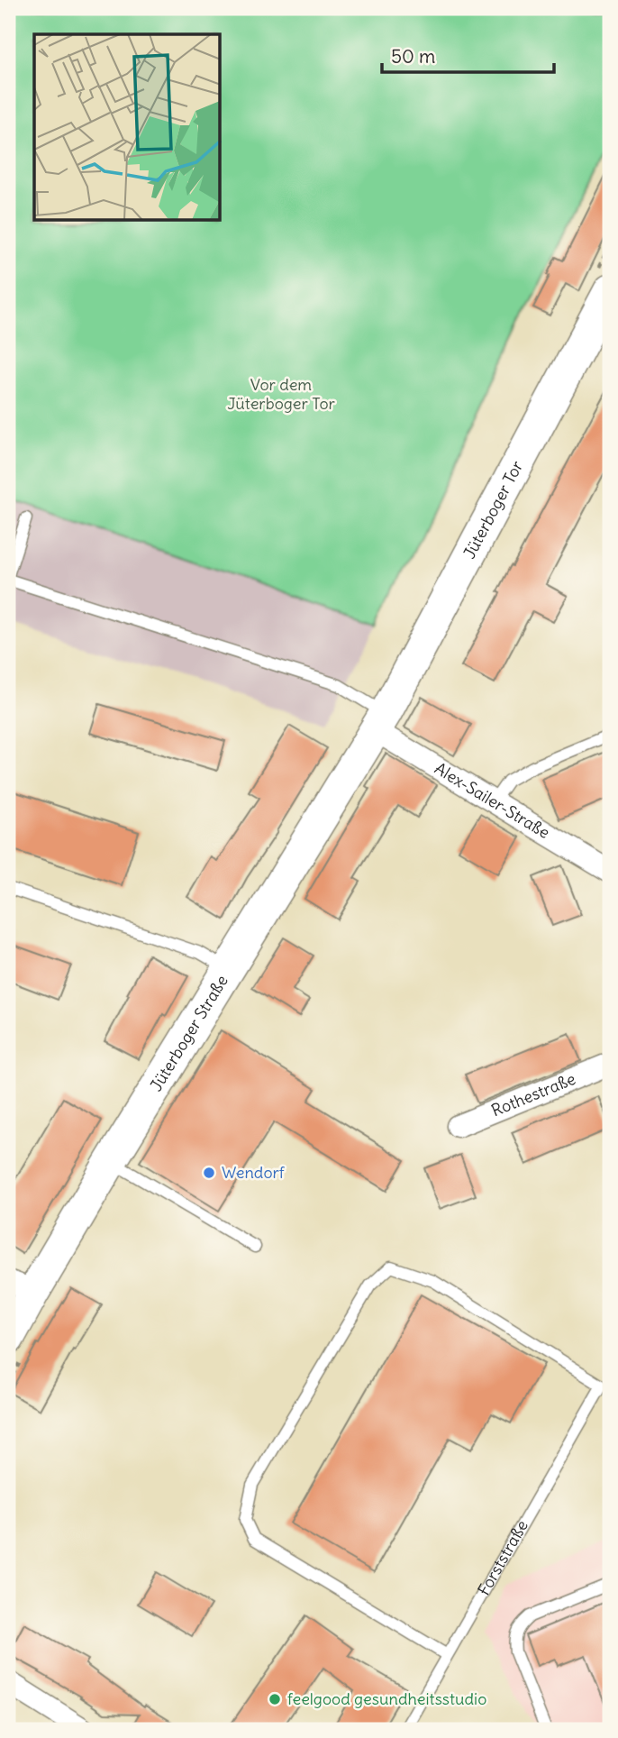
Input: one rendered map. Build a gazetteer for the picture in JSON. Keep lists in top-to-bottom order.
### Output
{
  "streets": {
    "main road": ["Jüterboger Tor", "Jüterboger Straße"],
    "street": ["Alex-Sailer-Straße", "Rothestraße"],
    "lane": ["Forststraße"]
  },
  "crossings": [
    ["Jüterboger Tor", "Alex-Sailer-Straße"],
    ["Jüterboger Tor", "Jüterboger Straße"],
    ["Alex-Sailer-Straße", "Jüterboger Straße"]
  ],
  "parks": ["Vor dem Jüterboger Tor"],
  "places": ["Wendorf", "feelgood gesundheitsstudio"],
  "scale_bar": "50 m"
}
